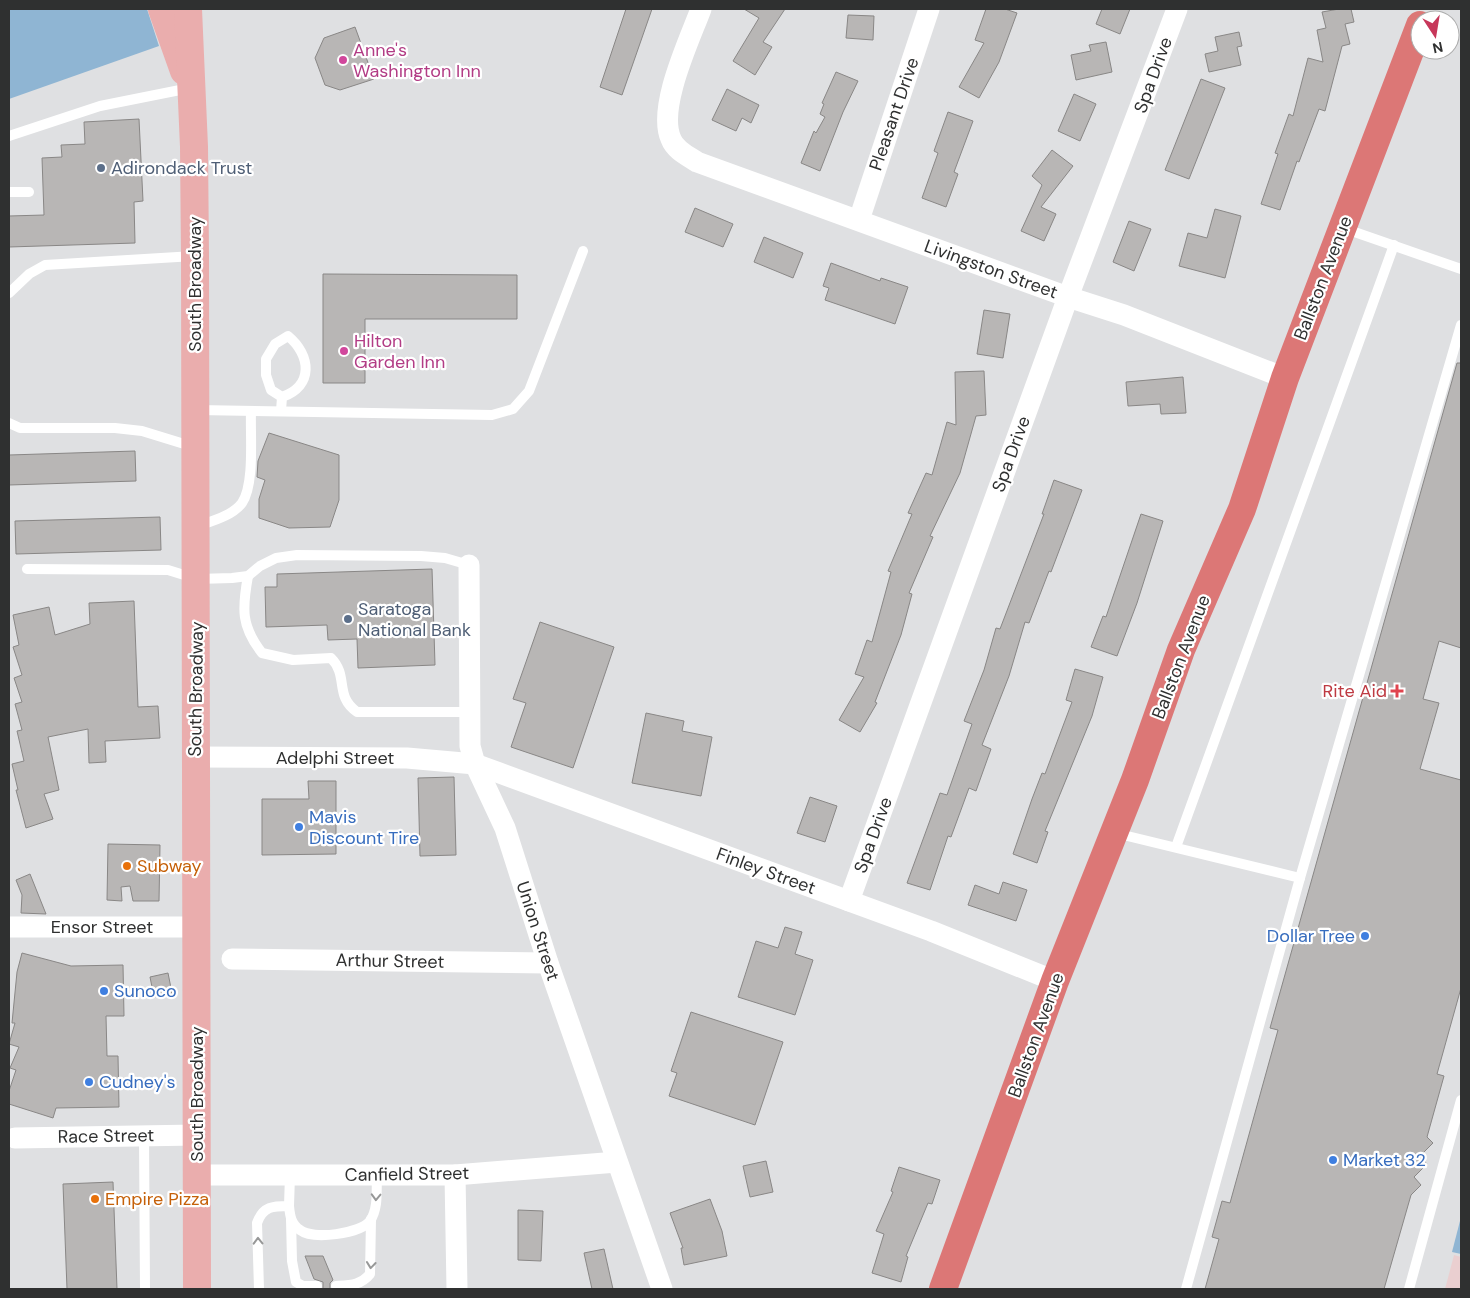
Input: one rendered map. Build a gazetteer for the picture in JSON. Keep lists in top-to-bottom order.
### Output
{
  "streets": {
    "highway": ["Ballston Avenue"],
    "main road": ["South Broadway"],
    "street": [
      "Spa Drive",
      "Pleasant Drive",
      "Livingston Street",
      "Adelphi Street",
      "Finley Street",
      "Ensor Street",
      "Union Street",
      "Arthur Street",
      "Race Street",
      "Canfield Street"
    ]
  },
  "crossings": [
    ["Spa Drive", "Livingston Street"],
    ["Spa Drive", "Finley Street"],
    ["Pleasant Drive", "Livingston Street"],
    ["Livingston Street", "Ballston Avenue"],
    ["Ballston Avenue", "Finley Street"],
    ["South Broadway", "Adelphi Street"],
    ["South Broadway", "Ensor Street"],
    ["South Broadway", "Race Street"],
    ["South Broadway", "Canfield Street"],
    ["Adelphi Street", "Finley Street"],
    ["Adelphi Street", "Union Street"],
    ["Finley Street", "Union Street"],
    ["Union Street", "Arthur Street"],
    ["Union Street", "Canfield Street"]
  ],
  "places": {
    "other": [
      "Anne's Washington Inn",
      "Adirondack Trust",
      "Hilton Garden Inn",
      "Saratoga National Bank",
      "Mavis Discount Tire",
      "Subway",
      "Dollar Tree",
      "Sunoco",
      "Cudney's",
      "Market 32",
      "Empire Pizza"
    ],
    "health": ["Rite Aid"]
  },
  "north": "bottom"
}
